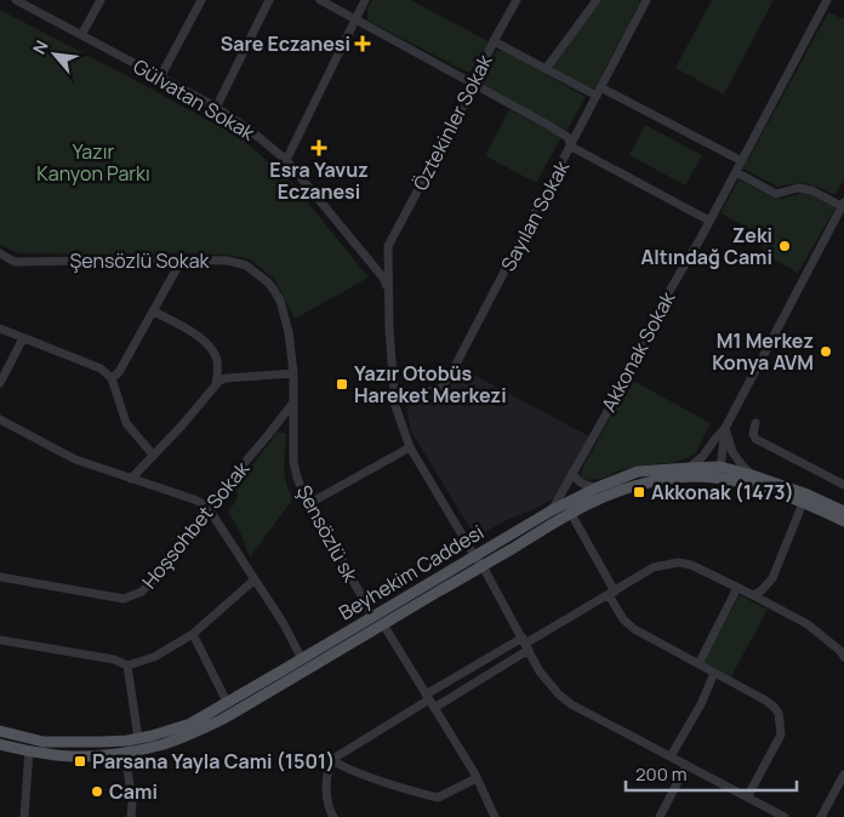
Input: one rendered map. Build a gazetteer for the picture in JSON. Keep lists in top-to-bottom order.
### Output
{
  "streets": {
    "main road": ["Beyhekim Caddesi"],
    "street": [
      "Gülvatan Sokak",
      "Öztekinler Sokak",
      "Sayılan Sokak",
      "Şensözlü Sokak",
      "Akkonak Sokak",
      "Hoşsohbet Sokak",
      "Şensözlü sk"
    ]
  },
  "crossings": [
    ["Gülvatan Sokak", "Öztekinler Sokak"],
    ["Şensözlü Sokak", "Şensözlü sk"],
    ["Akkonak Sokak", "Beyhekim Caddesi"],
    ["Hoşsohbet Sokak", "Şensözlü sk"],
    ["Şensözlü sk", "Beyhekim Caddesi"]
  ],
  "parks": ["Yazır Kanyon Parkı"],
  "places": {
    "health": ["Sare Eczanesi", "Esra Yavuz Eczanesi"],
    "other": ["Zeki Altındağ Cami", "M1 Merkez Konya AVM", "Cami"],
    "transit": ["Yazır Otobüs Hareket Merkezi", "Akkonak (1473)", "Parsana Yayla Cami (1501)"]
  },
  "scale_bar": "200 m",
  "north": "top left"
}
